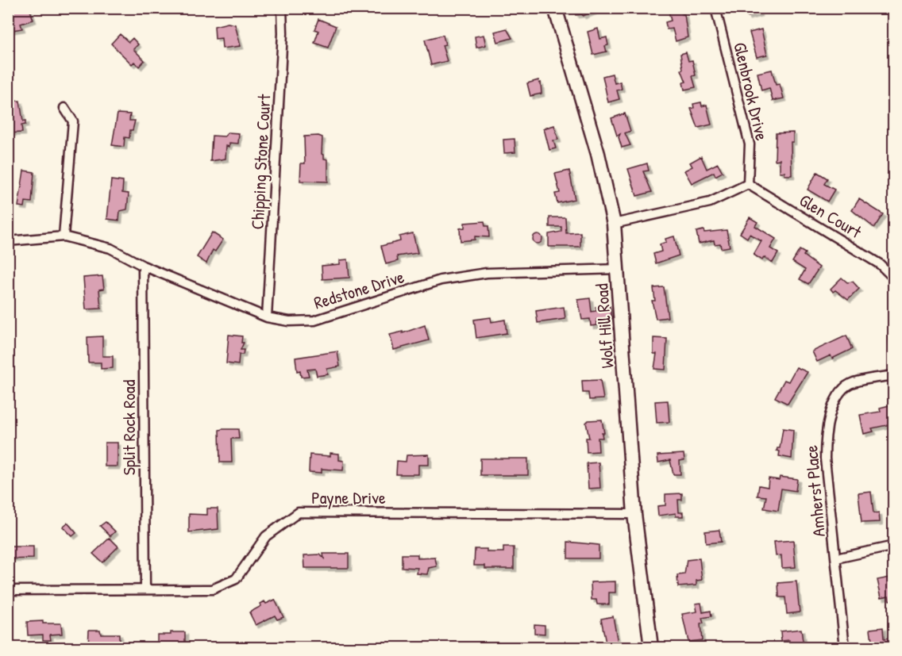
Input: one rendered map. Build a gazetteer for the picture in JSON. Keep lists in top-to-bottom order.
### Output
{
  "streets": {
    "street": [
      "Glenbrook Drive",
      "Chipping Stone Court",
      "Glen Court",
      "Redstone Drive",
      "Wolf Hill Road",
      "Split Rock Road",
      "Amherst Place",
      "Payne Drive"
    ]
  },
  "crossings": [
    ["Glenbrook Drive", "Glen Court"],
    ["Chipping Stone Court", "Redstone Drive"],
    ["Redstone Drive", "Wolf Hill Road"],
    ["Redstone Drive", "Split Rock Road"],
    ["Wolf Hill Road", "Payne Drive"],
    ["Split Rock Road", "Payne Drive"]
  ]
}
